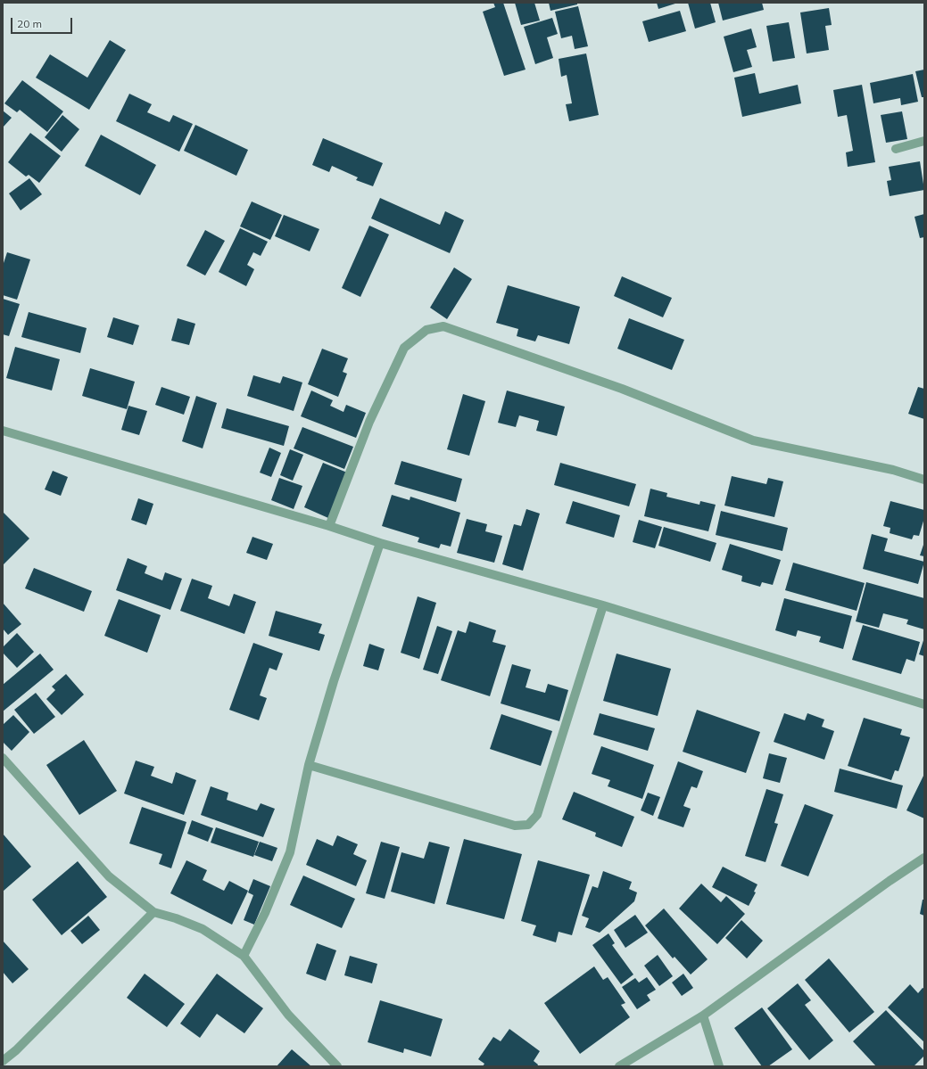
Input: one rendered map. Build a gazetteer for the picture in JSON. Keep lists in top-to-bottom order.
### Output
{
  "scale_bar": "20 m"
}
